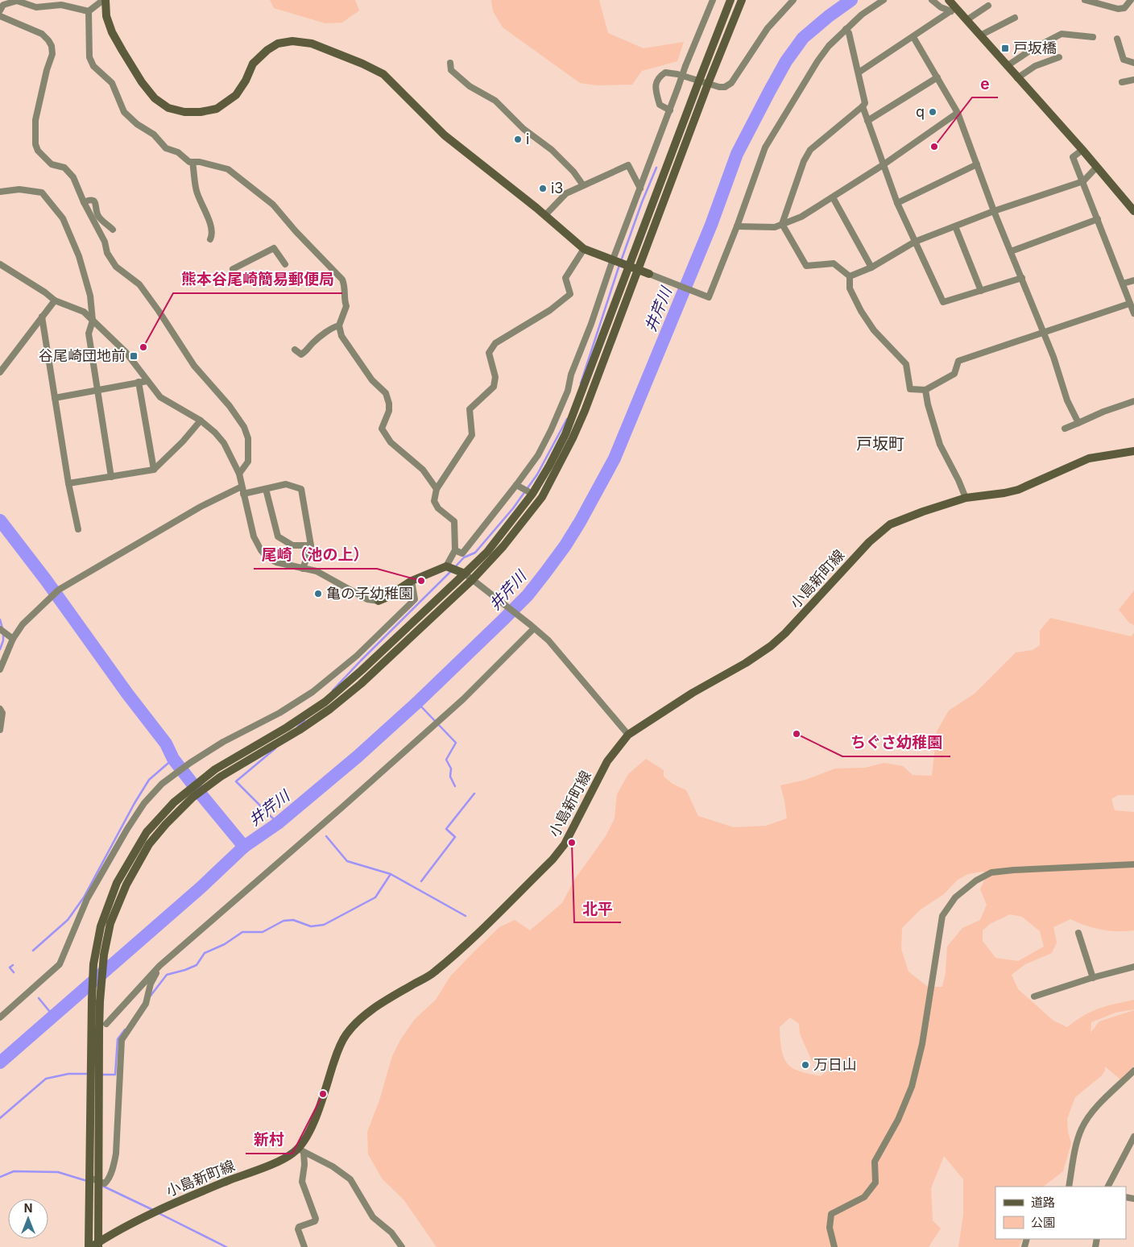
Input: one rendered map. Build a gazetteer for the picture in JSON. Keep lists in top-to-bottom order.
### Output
{
  "streets": {
    "street": ["小島新町線"]
  },
  "districts": ["戸坂町"],
  "water": ["井芹川"],
  "places": {
    "transit": ["戸坂橋", "谷尾崎団地前"],
    "other": [
      "q",
      "i",
      "e",
      "i3",
      "熊本谷尾崎簡易郵便局",
      "尾崎（池の上）",
      "亀の子幼稚園",
      "ちぐさ幼稚園",
      "北平",
      "万日山",
      "新村"
    ]
  },
  "legend": ["道路", "公園"],
  "north": "top"
}
